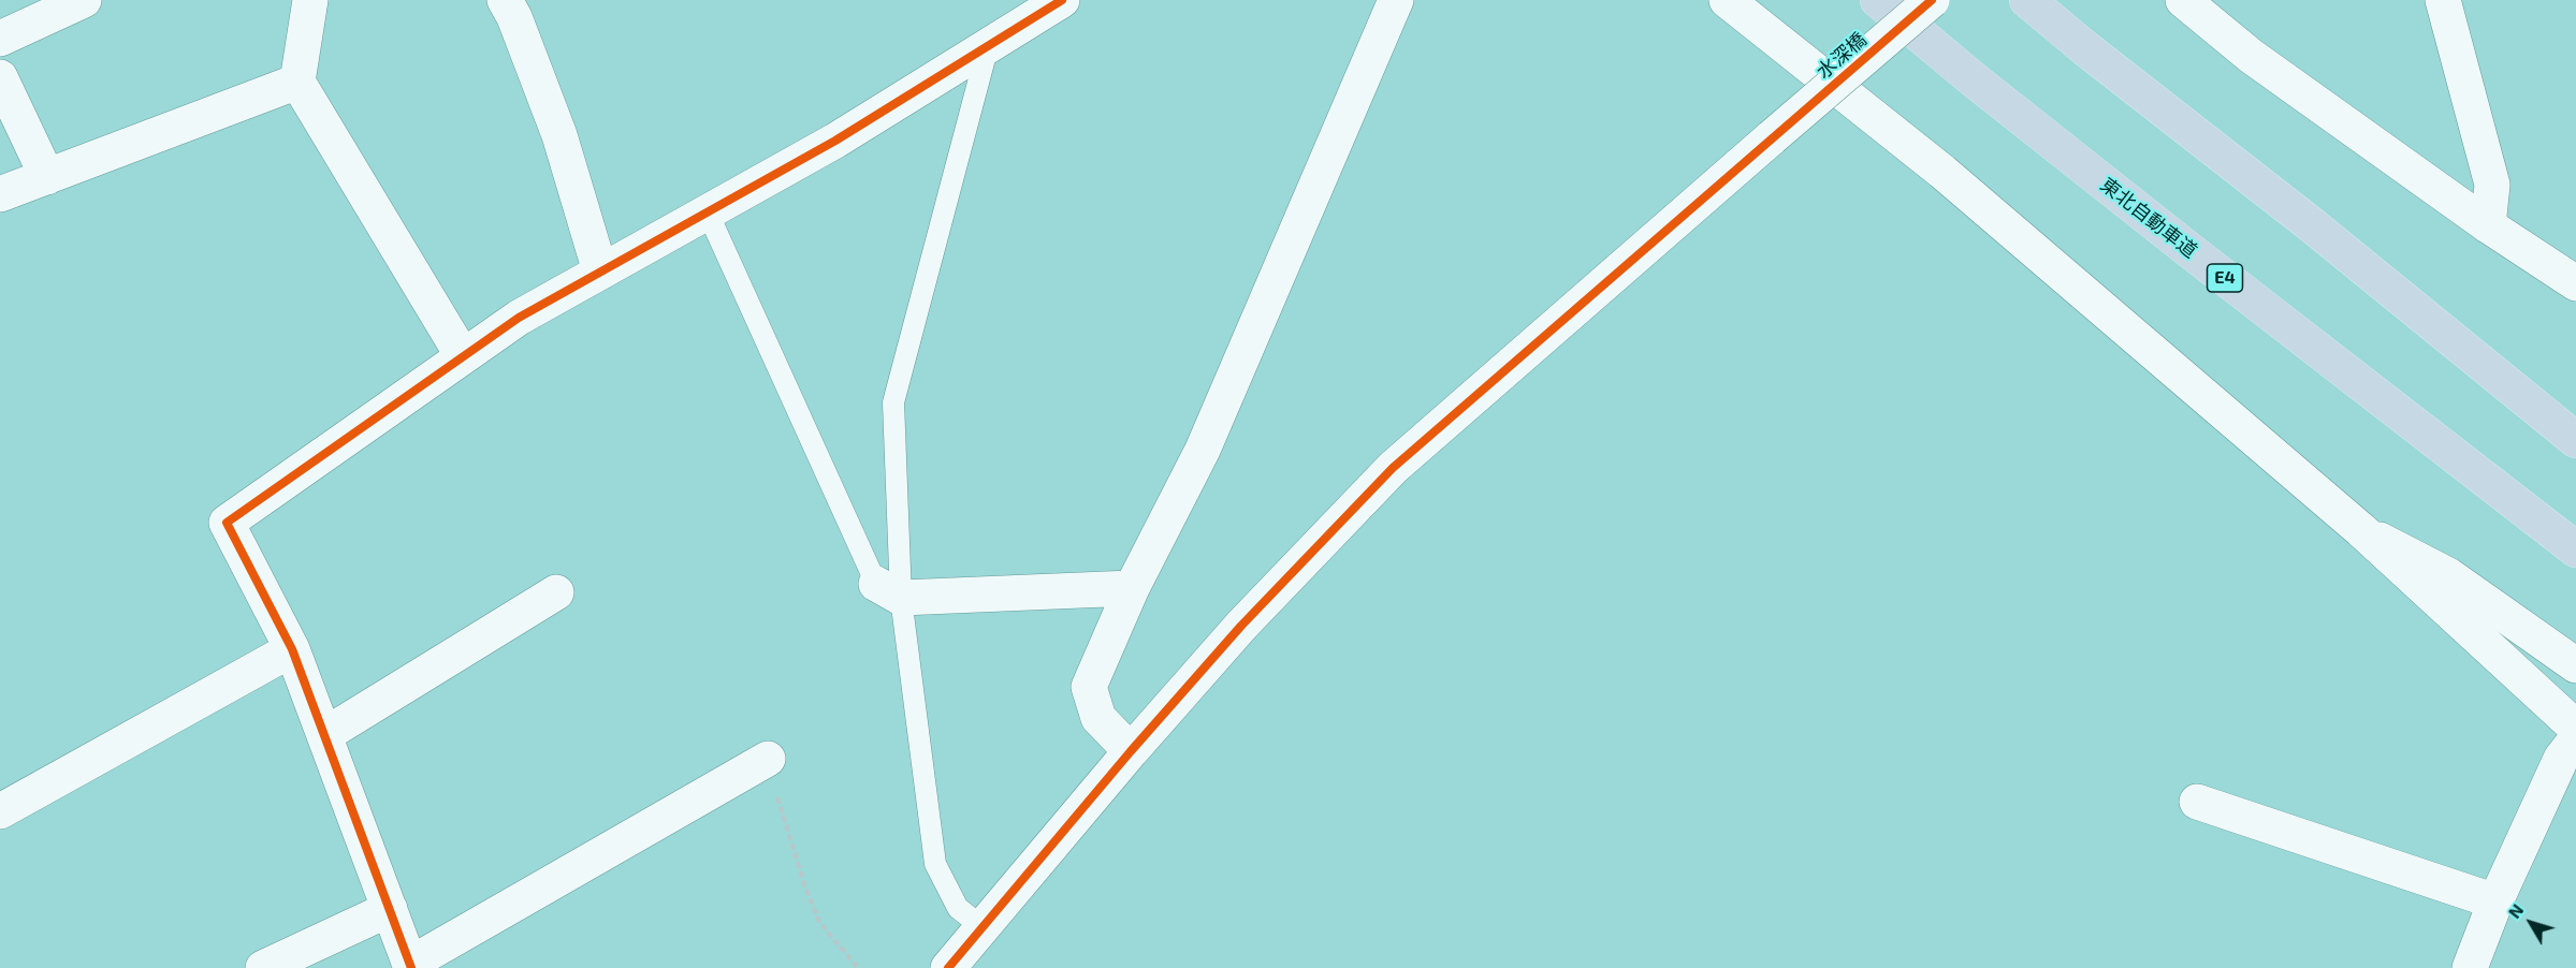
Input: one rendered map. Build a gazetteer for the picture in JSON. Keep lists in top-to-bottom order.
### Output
{
  "streets": {
    "highway": ["東北自動車道", "E4"],
    "street": ["水深橋"]
  },
  "north": "top left"
}
